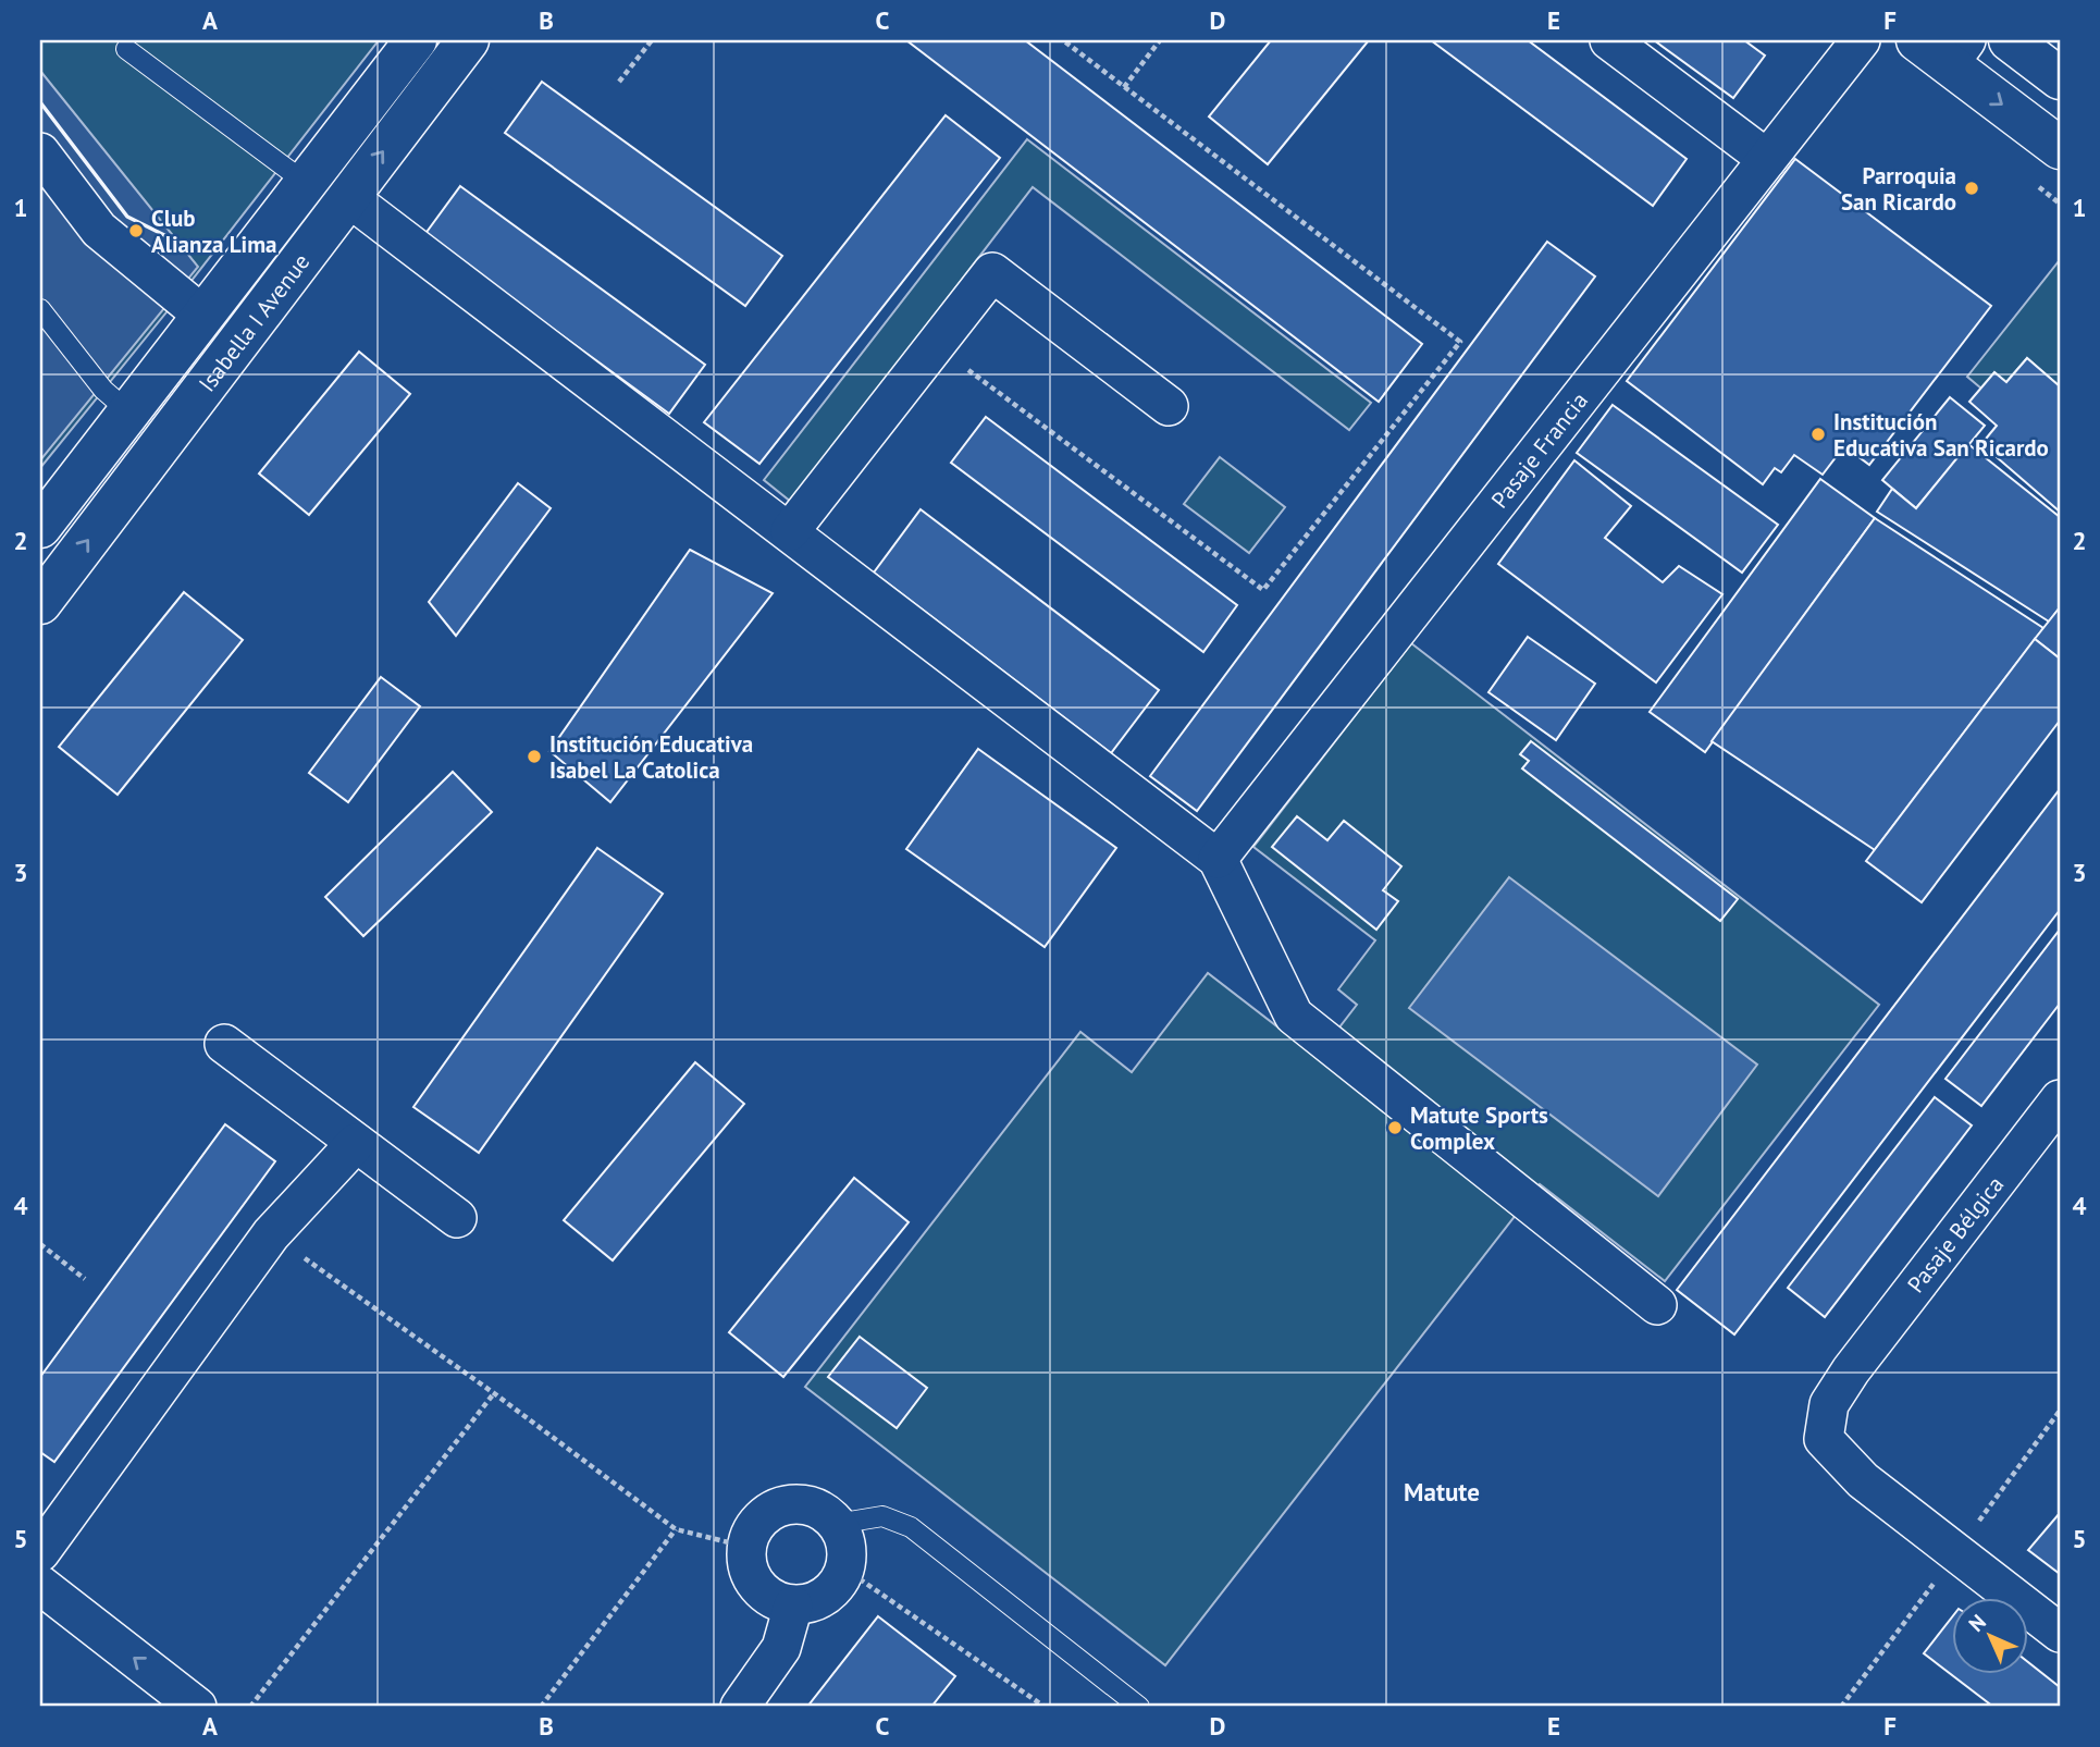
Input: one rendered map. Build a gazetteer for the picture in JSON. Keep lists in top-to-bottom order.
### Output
{
  "streets": {
    "street": ["Isabella I Avenue", "Pasaje Francia", "Pasaje Bélgica"]
  },
  "districts": ["Matute"],
  "places": [
    "Parroquia San Ricardo",
    "Club Alianza Lima",
    "Institución Educativa San Ricardo",
    "Institución Educativa Isabel La Catolica",
    "Matute Sports Complex"
  ],
  "north": "top left",
  "grid": {
    "columns": [
      "A",
      "B",
      "C",
      "D",
      "E",
      "F"
    ],
    "rows": [
      "1",
      "2",
      "3",
      "4",
      "5"
    ]
  }
}
